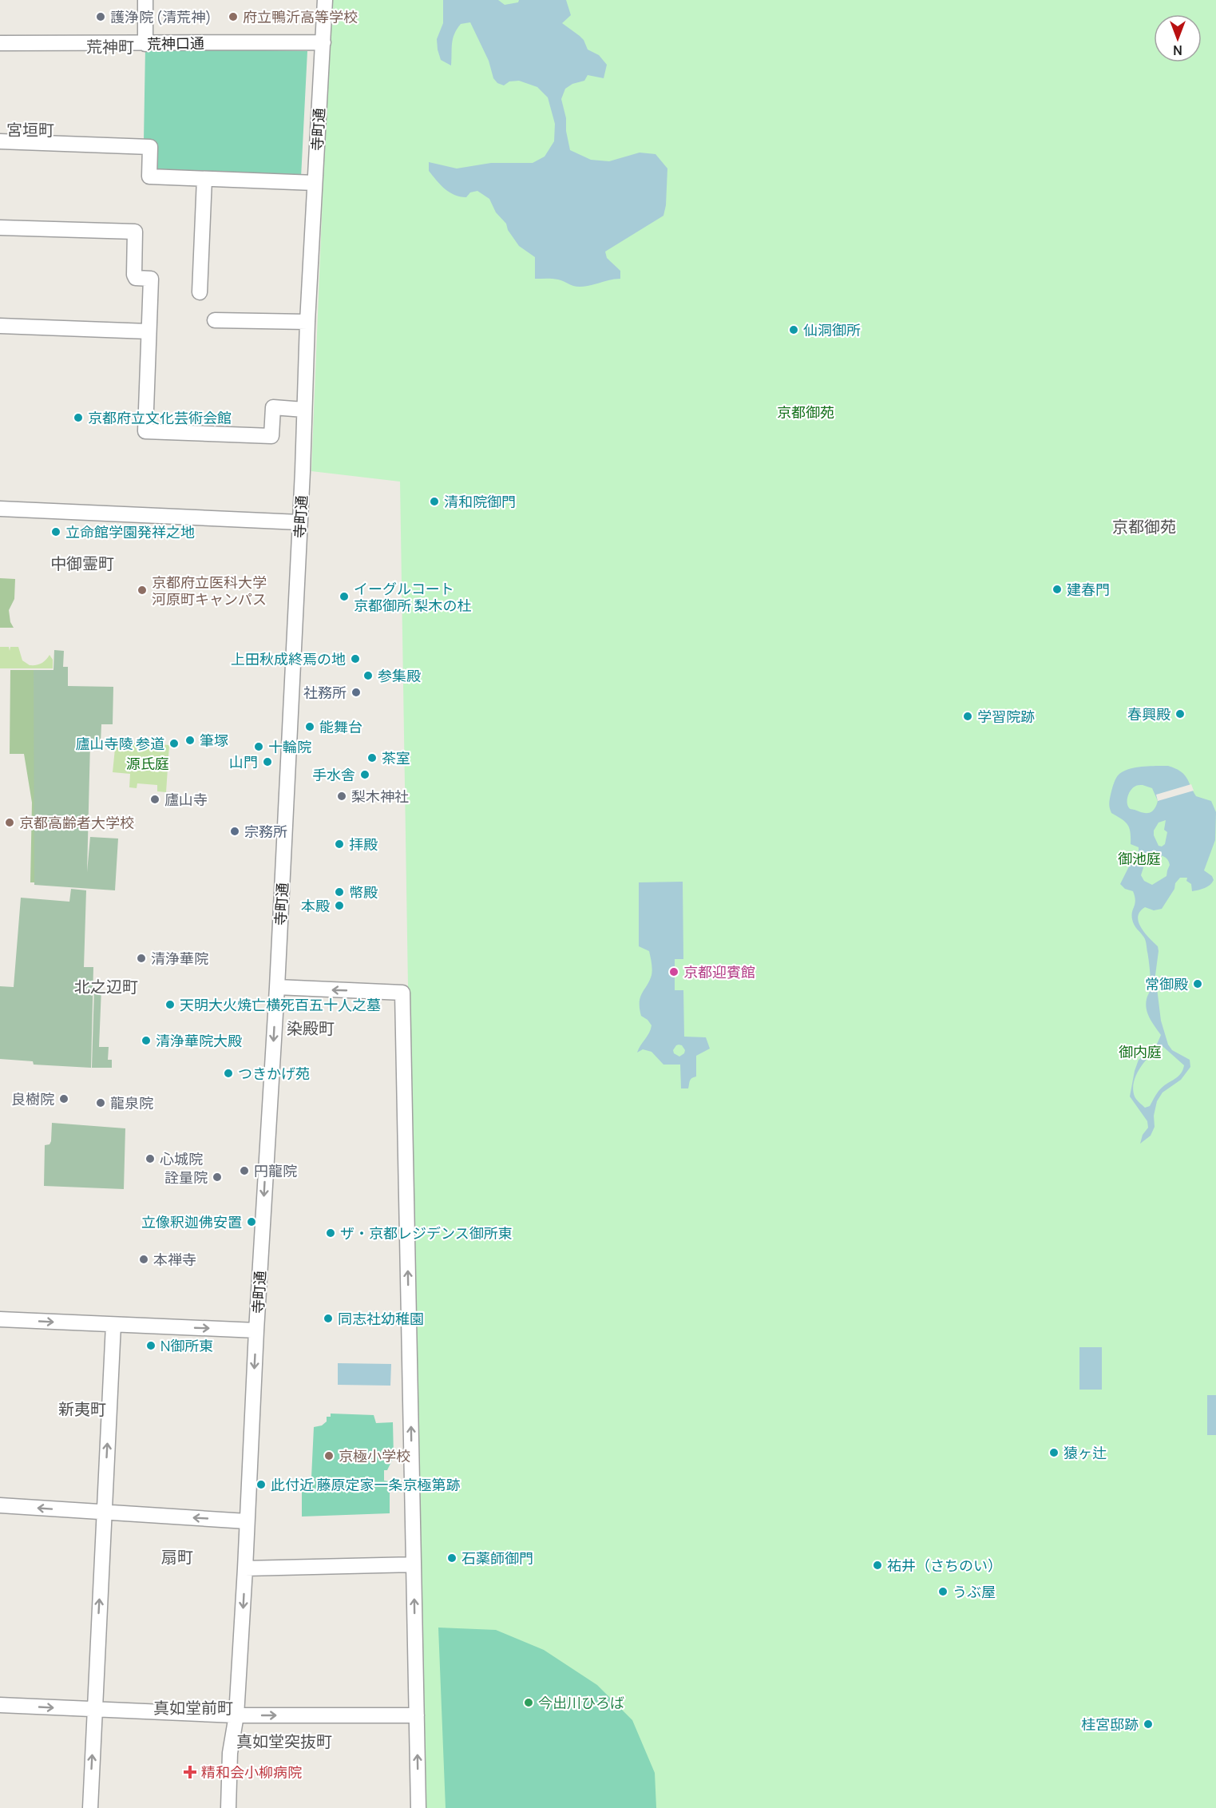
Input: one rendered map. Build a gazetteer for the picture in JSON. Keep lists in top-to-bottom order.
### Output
{
  "streets": {
    "street": ["荒神口通", "寺町通"]
  },
  "crossings": [
    ["荒神口通", "寺町通"]
  ],
  "one_way": ["寺町通"],
  "districts": [
    "荒神町",
    "宮垣町",
    "京都御苑",
    "中御霊町",
    "北之辺町",
    "染殿町",
    "新夷町",
    "扇町",
    "真如堂前町",
    "真如堂突抜町"
  ],
  "parks": [
    "京都御苑",
    "源氏庭",
    "御池庭",
    "御内庭"
  ],
  "places": {
    "other": [
      "護浄院 (清荒神)",
      "府立鴨沂高等学校",
      "仙洞御所",
      "京都府立文化芸術会館",
      "清和院御門",
      "立命館学園発祥之地",
      "建春門",
      "京都府立医科大学 河原町キャンパス",
      "イーグルコート 京都御所 梨木の杜",
      "上田秋成終焉の地",
      "参集殿",
      "社務所",
      "春興殿",
      "学習院跡",
      "能舞台",
      "筆塚",
      "廬山寺陵 参道",
      "十輪院",
      "茶室",
      "山門",
      "手水舎",
      "梨木神社",
      "廬山寺",
      "京都高齢者大学校",
      "宗務所",
      "拝殿",
      "幣殿",
      "本殿",
      "清浄華院",
      "京都迎賓館",
      "常御殿",
      "天明大火焼亡横死百五十人之墓",
      "清浄華院大殿",
      "つきかげ苑",
      "良樹院",
      "龍泉院",
      "心城院",
      "円龍院",
      "詮量院",
      "立像釈迦佛安置",
      "ザ・京都レジデンス御所東",
      "本禅寺",
      "同志社幼稚園",
      "N御所東",
      "猿ヶ辻",
      "京極小学校",
      "此付近 藤原定家一条京極第跡",
      "石薬師御門",
      "祐井（さちのい）",
      "うぶ屋",
      "今出川ひろば",
      "桂宮邸跡"
    ],
    "health": ["精和会小柳病院"]
  },
  "north": "bottom"
}
